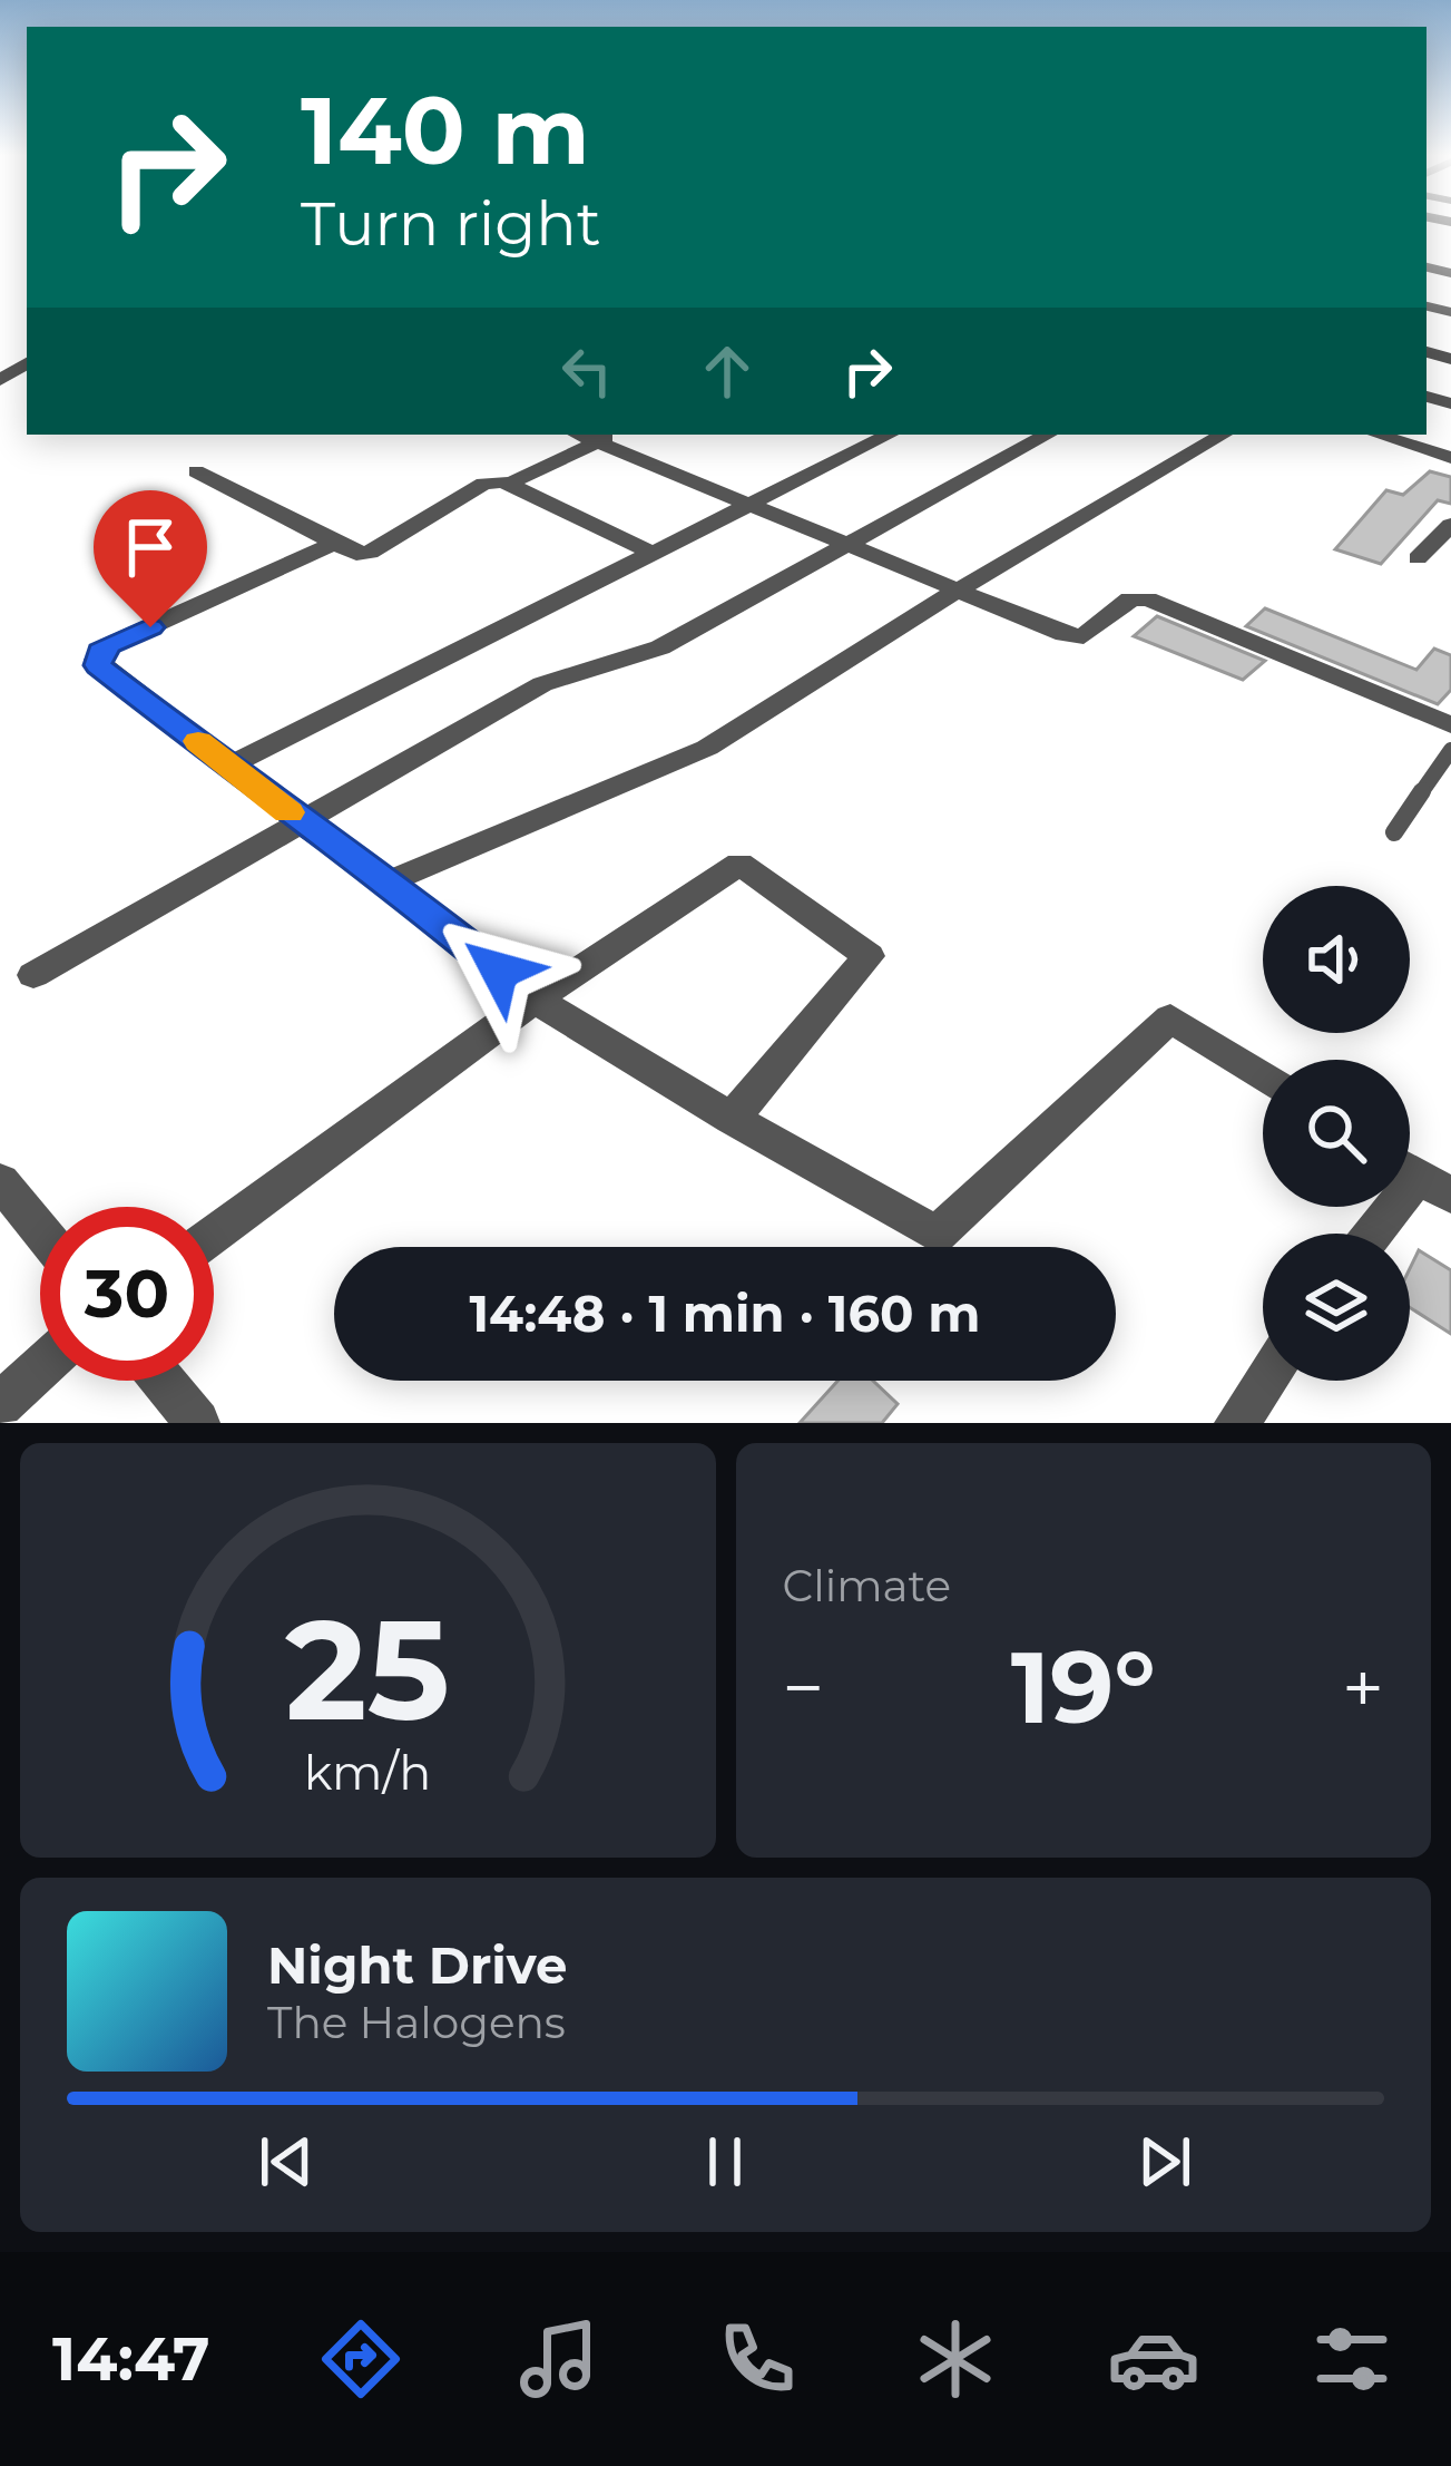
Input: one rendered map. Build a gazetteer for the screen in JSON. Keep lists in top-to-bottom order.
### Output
{
  "page": {
    "turn": ["140 m", "Turn right"],
    "limit": "30",
    "trip": "14:48 · 1 min · 160 m",
    "tile": "Climate",
    "heat": ["−", "19°", "+"],
    "song": ["Night Drive", "The Halogens"],
    "tabs": "14:47",
    "gauge": ["25", "km/h"]
  }
}
